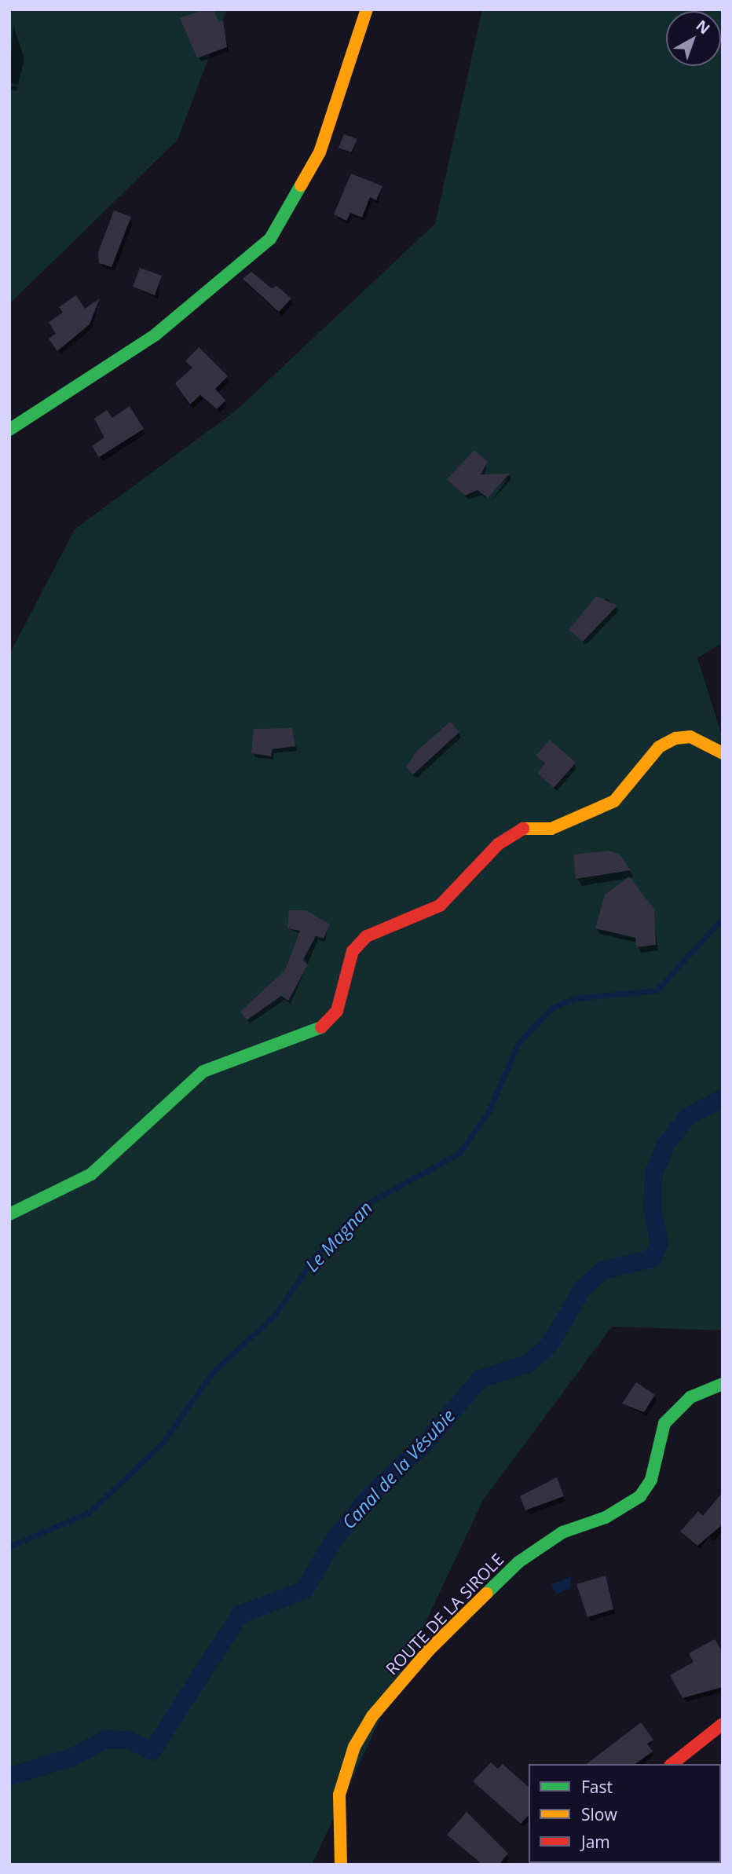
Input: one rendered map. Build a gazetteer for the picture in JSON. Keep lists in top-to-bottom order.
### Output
{
  "streets": {
    "street": ["ROUTE DE LA SIROLE"]
  },
  "water": ["Le Magnan", "Canal de la Vésubie"],
  "legend": ["Fast", "Slow", "Jam"],
  "north": "top right"
}
